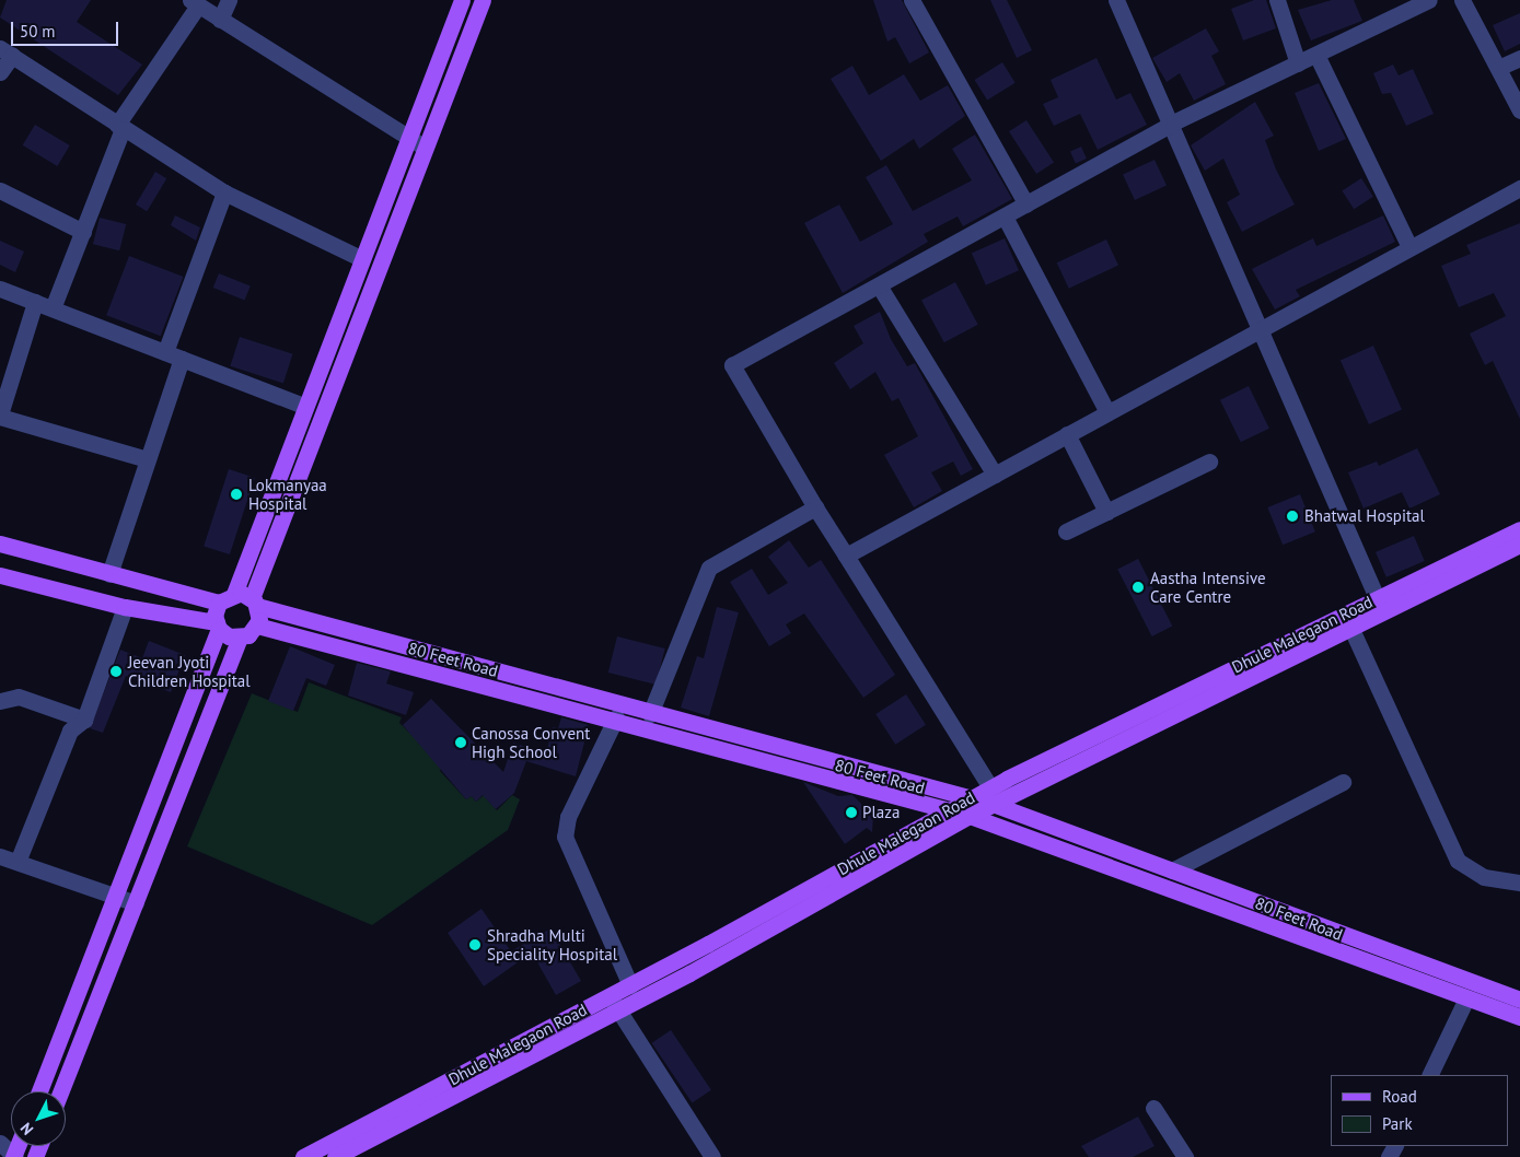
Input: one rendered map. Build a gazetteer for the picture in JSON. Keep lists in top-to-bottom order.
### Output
{
  "streets": {
    "main road": ["Dhule Malegaon Road", "80 Feet Road"]
  },
  "crossings": [
    ["Dhule Malegaon Road", "80 Feet Road"]
  ],
  "places": [
    "Lokmanyaa Hospital",
    "Bhatwal Hospital",
    "Aastha Intensive Care Centre",
    "Jeevan Jyoti Children Hospital",
    "Canossa Convent High School",
    "Plaza",
    "Shradha Multi Speciality Hospital"
  ],
  "legend": ["Road", "Park"],
  "scale_bar": "50 m",
  "north": "bottom left"
}
